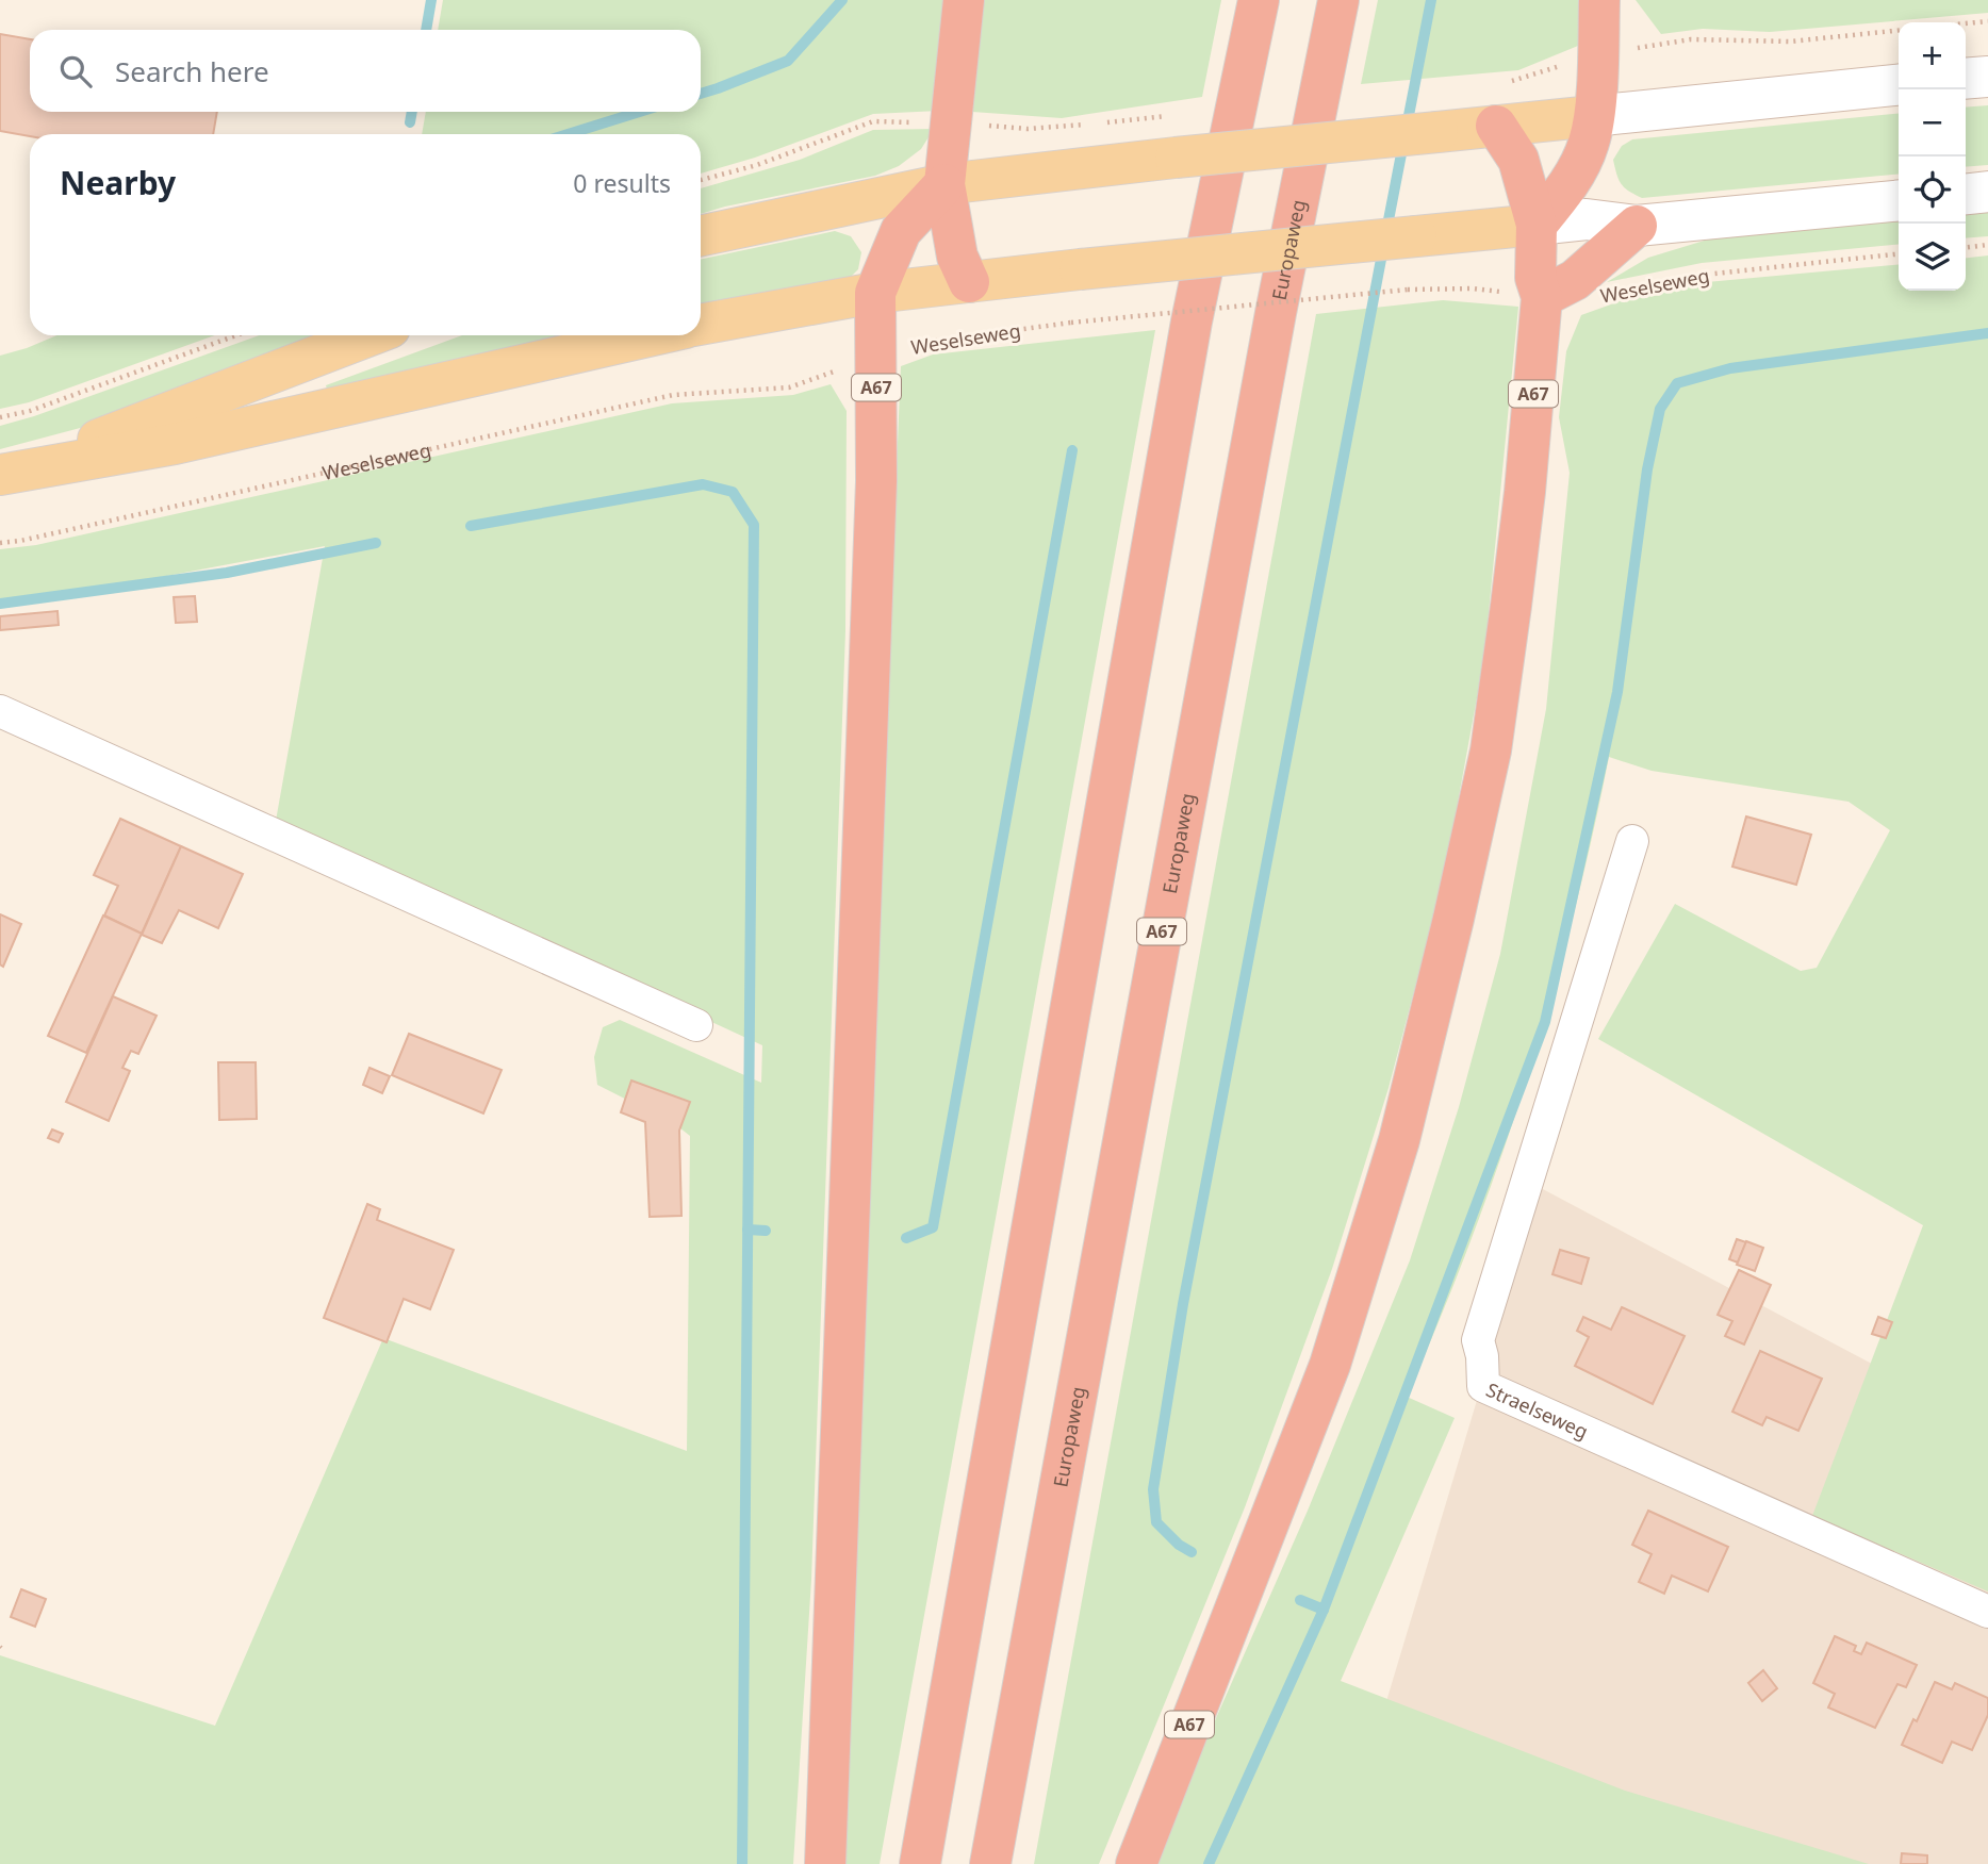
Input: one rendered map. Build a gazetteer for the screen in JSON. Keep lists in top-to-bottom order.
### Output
{
  "streets": {
    "highway": ["Europaweg", "A67"],
    "street": ["Straelseweg"],
    "path": ["Weselseweg"]
  },
  "crossings": [
    ["Weselseweg", "A67"]
  ],
  "page": {
    "map_buttons": ["+", "−"],
    "search": "Search here",
    "heading": ["Nearby", "0 results"]
  }
}
